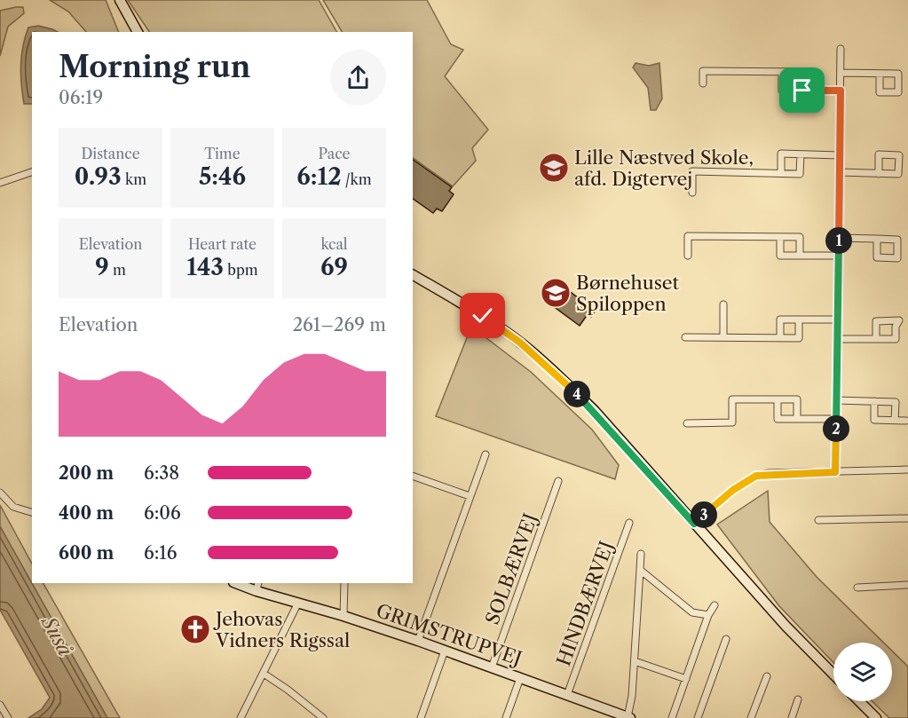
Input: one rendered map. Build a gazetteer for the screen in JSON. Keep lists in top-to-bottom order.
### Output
{
  "streets": {
    "street": ["SOLBÆRVEJ", "HINDBÆRVEJ", "GRIMSTRUPVEJ"]
  },
  "crossings": [
    ["SOLBÆRVEJ", "GRIMSTRUPVEJ"],
    ["HINDBÆRVEJ", "GRIMSTRUPVEJ"]
  ],
  "water": ["Suså"],
  "places": {
    "school or university": ["Lille Næstved Skole, afd. Digtervej", "Børnehuset Spiloppen"],
    "church": ["Jehovas Vidners Rigssal"]
  },
  "page": {
    "heading": ["Morning run", "06:19"],
    "stats": [
      ["Distance", "0.93 km"],
      ["Time", "5:46"],
      ["Pace", "6:12 /km"],
      ["Elevation", "9 m"],
      ["Heart rate", "143 bpm"],
      ["kcal", "69"]
    ],
    "pins": [
      "1",
      "4",
      "2",
      "3"
    ],
    "chart": ["Elevation", "261–269 m"],
    "list": [
      {
        "name": "200 m",
        "note": "6:38"
      },
      {
        "name": "400 m",
        "note": "6:06"
      },
      {
        "name": "600 m",
        "note": "6:16"
      }
    ]
  }
}
